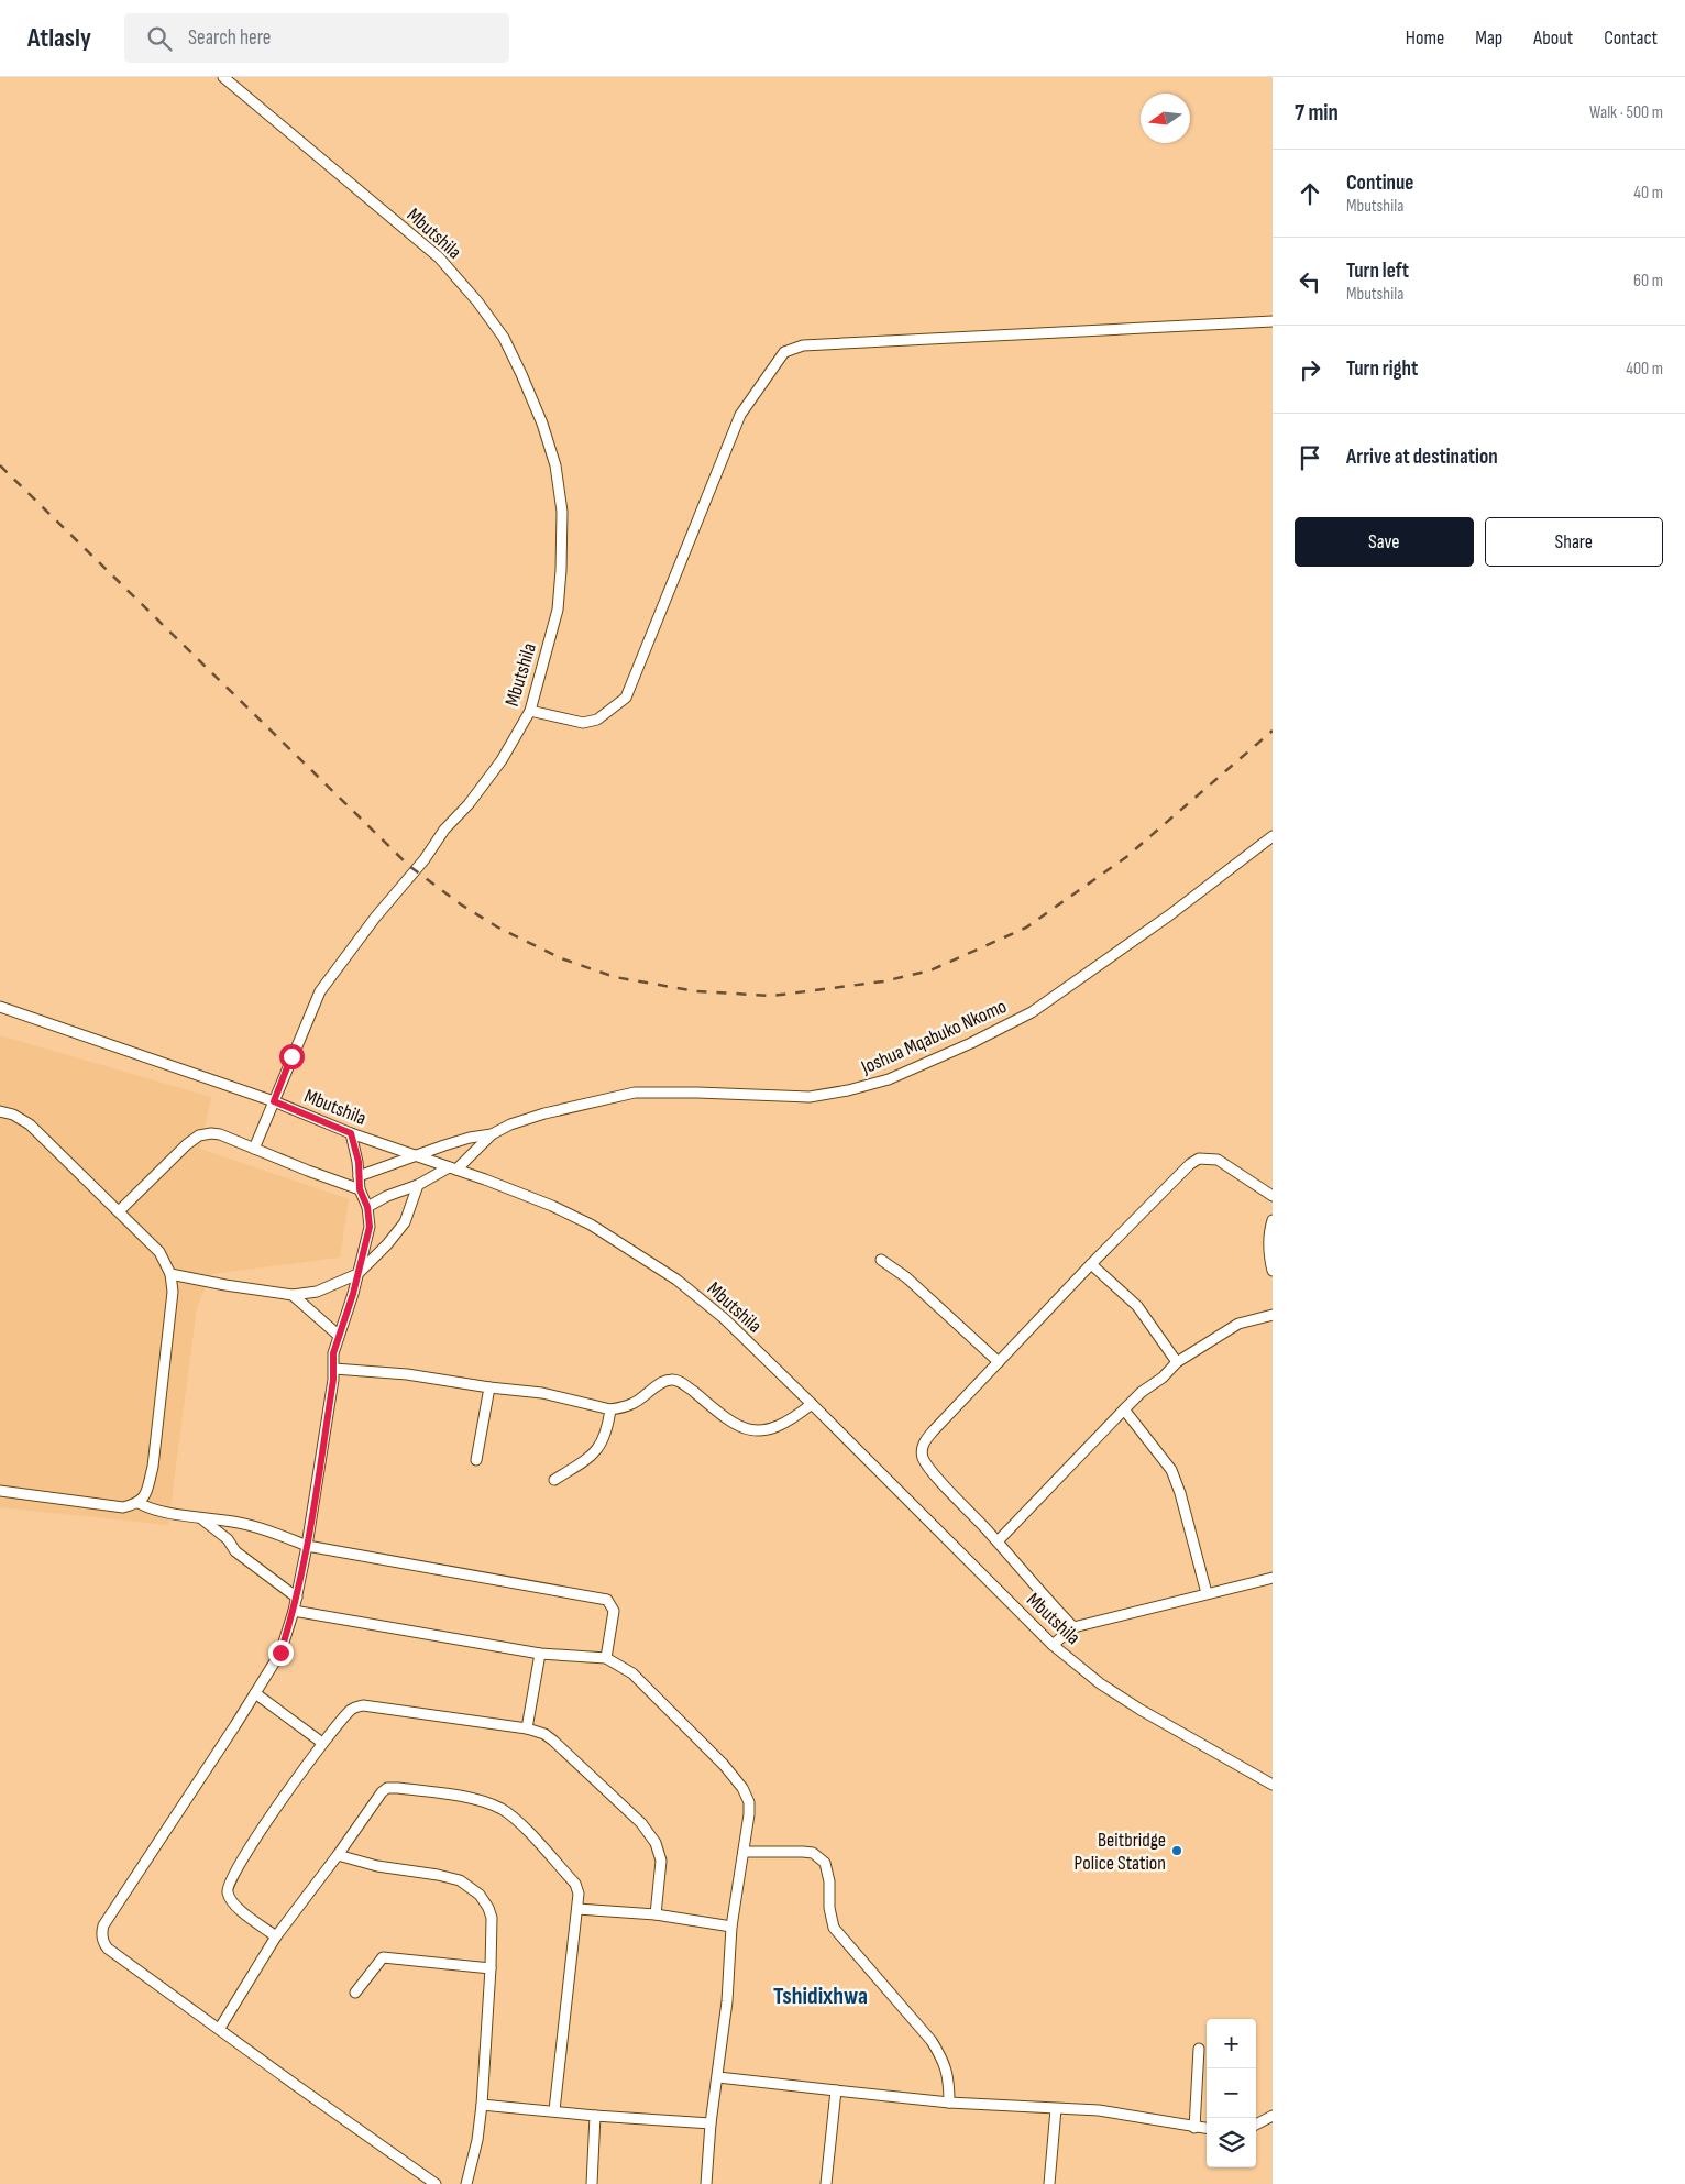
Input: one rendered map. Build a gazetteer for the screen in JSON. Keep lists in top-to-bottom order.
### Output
{
  "streets": {
    "street": ["Mbutshila", "Joshua Mqabuko Nkomo"]
  },
  "districts": ["Tshidixhwa"],
  "places": ["Beitbridge Police Station"],
  "north": "left",
  "page": {
    "header": "Atlasly",
    "search": "Search here",
    "nav": [
      "Home",
      "Map",
      "About",
      "Contact"
    ],
    "heading": ["7 min", "Walk · 500 m"],
    "list": [
      ["Continue", "Mbutshila", "40 m"],
      ["Turn left", "Mbutshila", "60 m"],
      ["Turn right", "400 m"],
      "Arrive at destination"
    ],
    "buttons": ["Save", "Share"],
    "map_buttons": ["+", "−"]
  }
}
